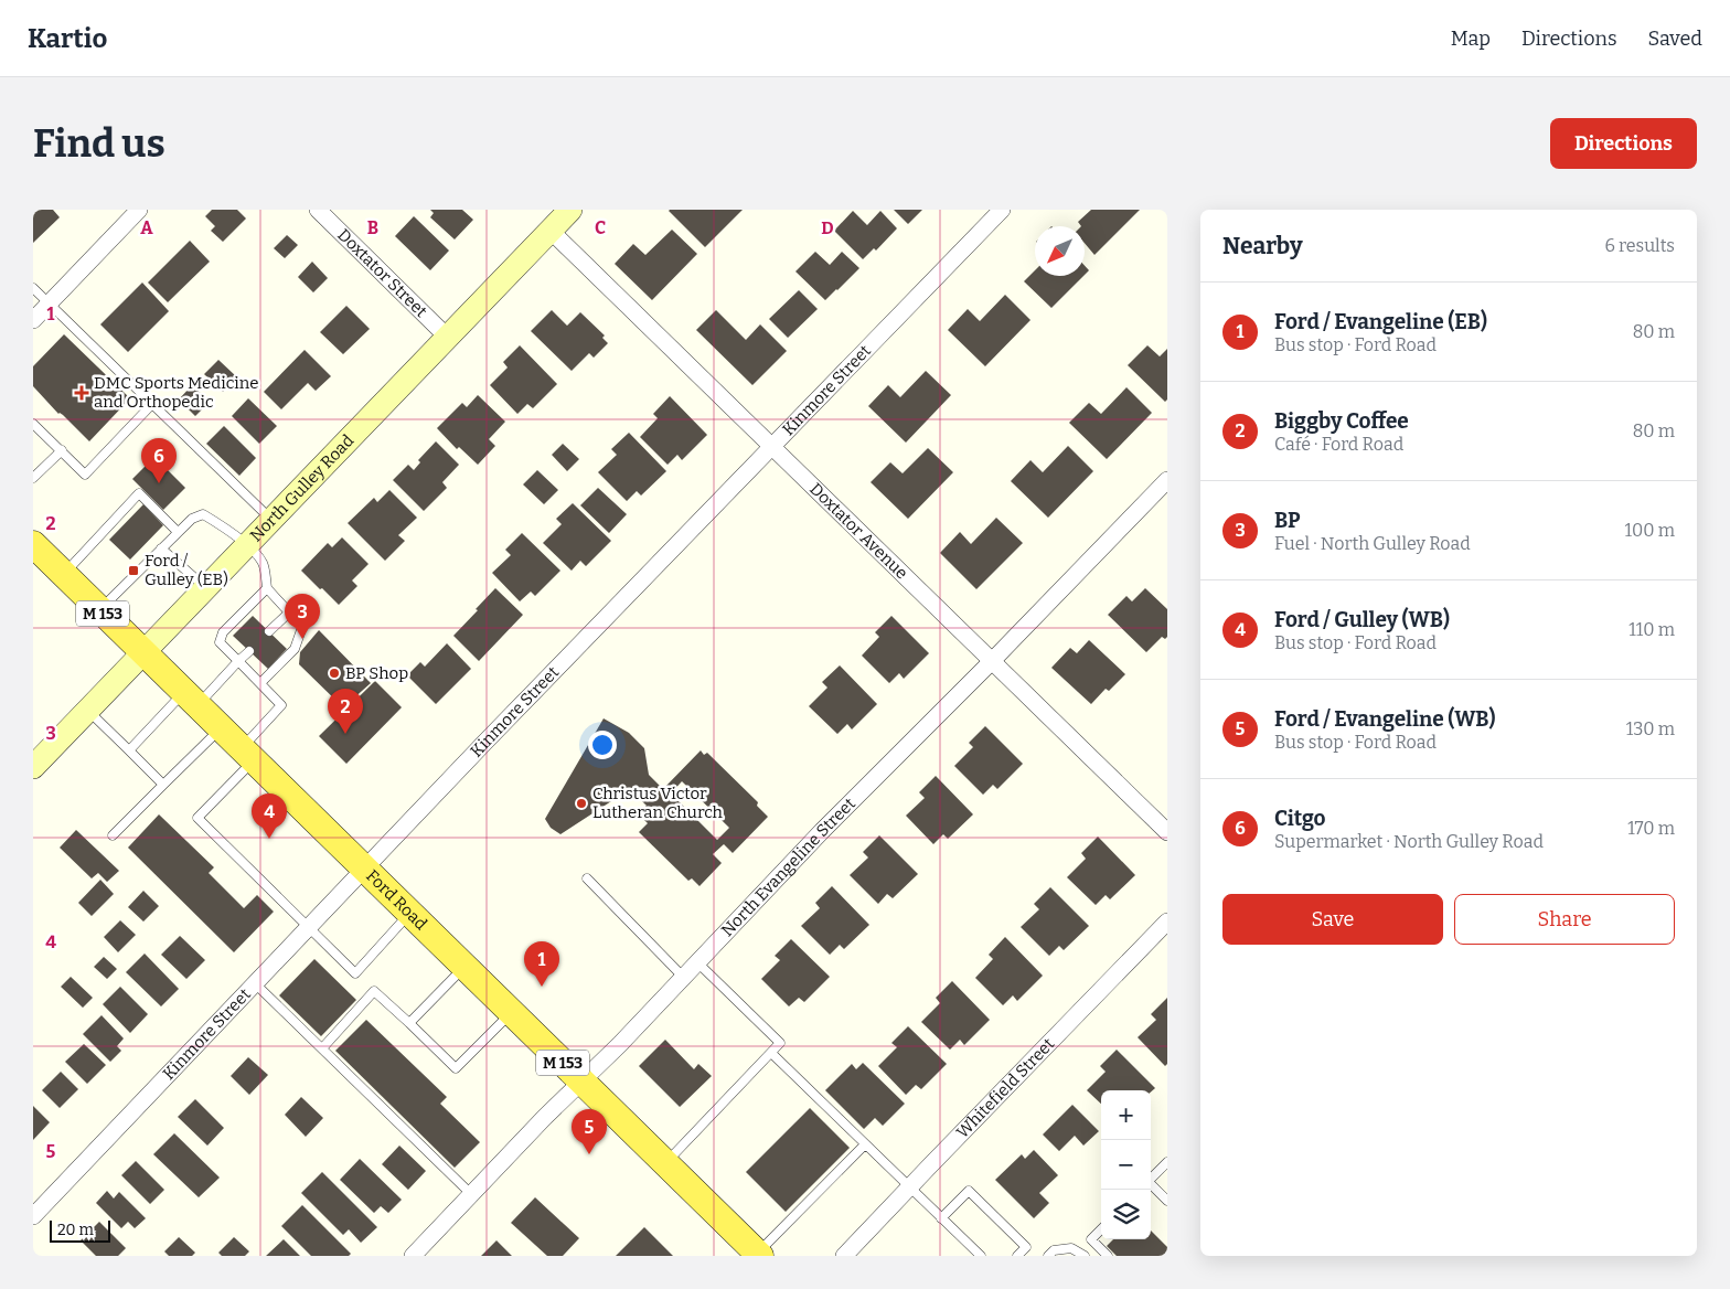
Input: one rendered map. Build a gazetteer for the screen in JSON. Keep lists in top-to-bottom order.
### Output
{
  "streets": {
    "main road": ["M 153", "Ford Road"],
    "street": [
      "Doxtator Street",
      "Kinmore Street",
      "North Gulley Road",
      "Doxtator Avenue",
      "North Evangeline Street",
      "Whitefield Street"
    ]
  },
  "crossings": [
    ["Doxtator Street", "North Gulley Road"],
    ["Kinmore Street", "Doxtator Avenue"],
    ["Kinmore Street", "Ford Road"],
    ["North Gulley Road", "Doxtator Avenue"],
    ["North Gulley Road", "Ford Road"],
    ["Doxtator Avenue", "North Evangeline Street"],
    ["North Evangeline Street", "Ford Road"]
  ],
  "places": {
    "health": ["DMC Sports Medicine and Orthopedic"],
    "transit": ["Ford / Gulley (EB)"],
    "other": ["BP Shop", "Christus Victor Lutheran Church"]
  },
  "scale_bar": "20 m",
  "north": "bottom left",
  "page": {
    "header": "Kartio",
    "nav": ["Map", "Directions", "Saved"],
    "buttons": [
      "Directions",
      ["Save", "Share"]
    ],
    "title": "Find us",
    "heading": ["Nearby", "6 results"],
    "list": [
      {
        "mark": "1",
        "name": "Ford / Evangeline (EB)",
        "note": "Bus stop · Ford Road",
        "value": "80 m"
      },
      {
        "mark": "2",
        "name": "Biggby Coffee",
        "note": "Café · Ford Road",
        "value": "80 m"
      },
      {
        "mark": "3",
        "name": "BP",
        "note": "Fuel · North Gulley Road",
        "value": "100 m"
      },
      {
        "mark": "4",
        "name": "Ford / Gulley (WB)",
        "note": "Bus stop · Ford Road",
        "value": "110 m"
      },
      {
        "mark": "5",
        "name": "Ford / Evangeline (WB)",
        "note": "Bus stop · Ford Road",
        "value": "130 m"
      },
      {
        "mark": "6",
        "name": "Citgo",
        "note": "Supermarket · North Gulley Road",
        "value": "170 m"
      }
    ],
    "pins": [
      "6",
      "3",
      "2",
      "4",
      "1",
      "5"
    ],
    "map_buttons": ["+", "−"],
    "scale": "20 m"
  },
  "grid": {
    "columns": [
      "A",
      "B",
      "C",
      "D"
    ],
    "rows": [
      "1",
      "2",
      "3",
      "4",
      "5"
    ]
  }
}
